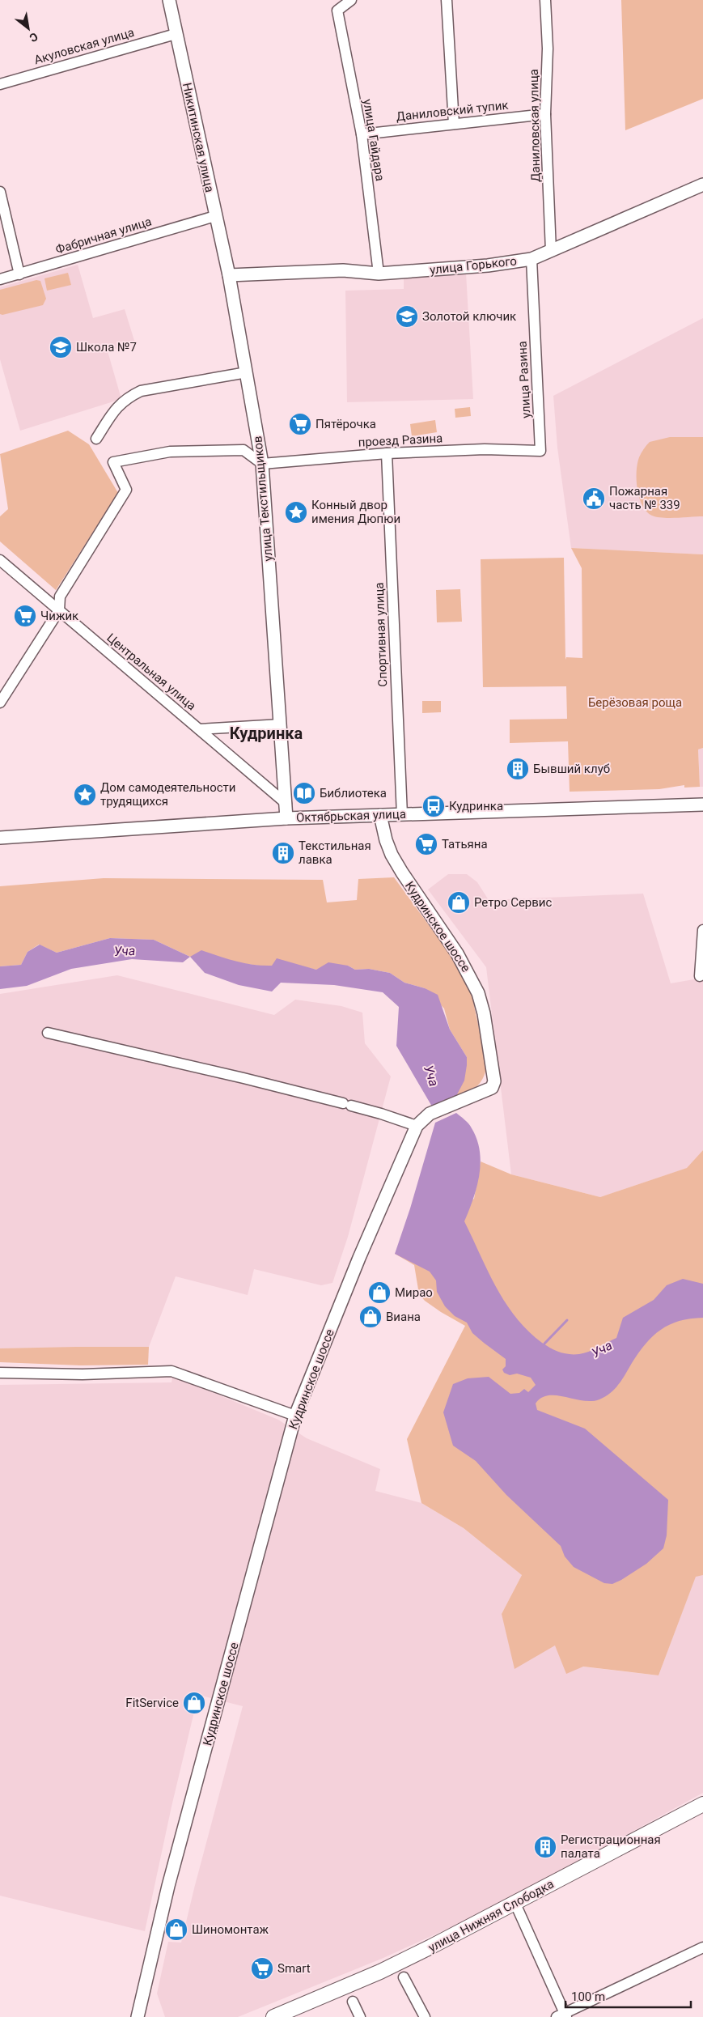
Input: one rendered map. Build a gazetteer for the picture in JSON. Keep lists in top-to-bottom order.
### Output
{
  "streets": {
    "main road": ["улица Нижняя Слободка"],
    "street": [
      "Акуловская улица",
      "Даниловский тупик",
      "Даниловская улица",
      "Никитинская улица",
      "улица Гайдара",
      "Фабричная улица",
      "улица Горького",
      "улица Разина",
      "проезд Разина",
      "улица Текстильщиков",
      "Спортивная улица",
      "Центральная улица",
      "Октябрьская улица",
      "Кудринское шоссе"
    ]
  },
  "crossings": [
    ["Акуловская улица", "Никитинская улица"],
    ["Даниловский тупик", "Даниловская улица"],
    ["Даниловский тупик", "улица Гайдара"],
    ["Даниловская улица", "улица Горького"],
    ["Никитинская улица", "Фабричная улица"],
    ["Никитинская улица", "улица Горького"],
    ["Никитинская улица", "улица Текстильщиков"],
    ["улица Гайдара", "улица Горького"],
    ["улица Горького", "улица Разина"],
    ["улица Горького", "улица Текстильщиков"],
    ["улица Разина", "проезд Разина"],
    ["проезд Разина", "улица Текстильщиков"],
    ["проезд Разина", "Спортивная улица"],
    ["улица Текстильщиков", "Центральная улица"],
    ["улица Текстильщиков", "Октябрьская улица"],
    ["Спортивная улица", "Октябрьская улица"],
    ["Октябрьская улица", "Кудринское шоссе"]
  ],
  "districts": ["Кудринка"],
  "water": ["Уча"],
  "parks": ["Берёзовая роща"],
  "places": {
    "school or university": ["Золотой ключик", "Школа №7"],
    "supermarket": [
      "Пятёрочка",
      "Чижик",
      "Татьяна",
      "Smart"
    ],
    "public building": ["Пожарная часть № 339"],
    "place": ["Конный двор имения Дюпюи", "Дом самодеятельности трудящихся"],
    "building": ["Бывший клуб", "Текстильная лавка", "Регистрационная палата"],
    "library": ["Библиотека"],
    "bus stop": ["Кудринка"],
    "shop": [
      "Ретро Сервис",
      "Мирао",
      "Виана",
      "FitService",
      "Шиномонтаж"
    ]
  },
  "scale_bar": "100 m",
  "north": "bottom right"
}
